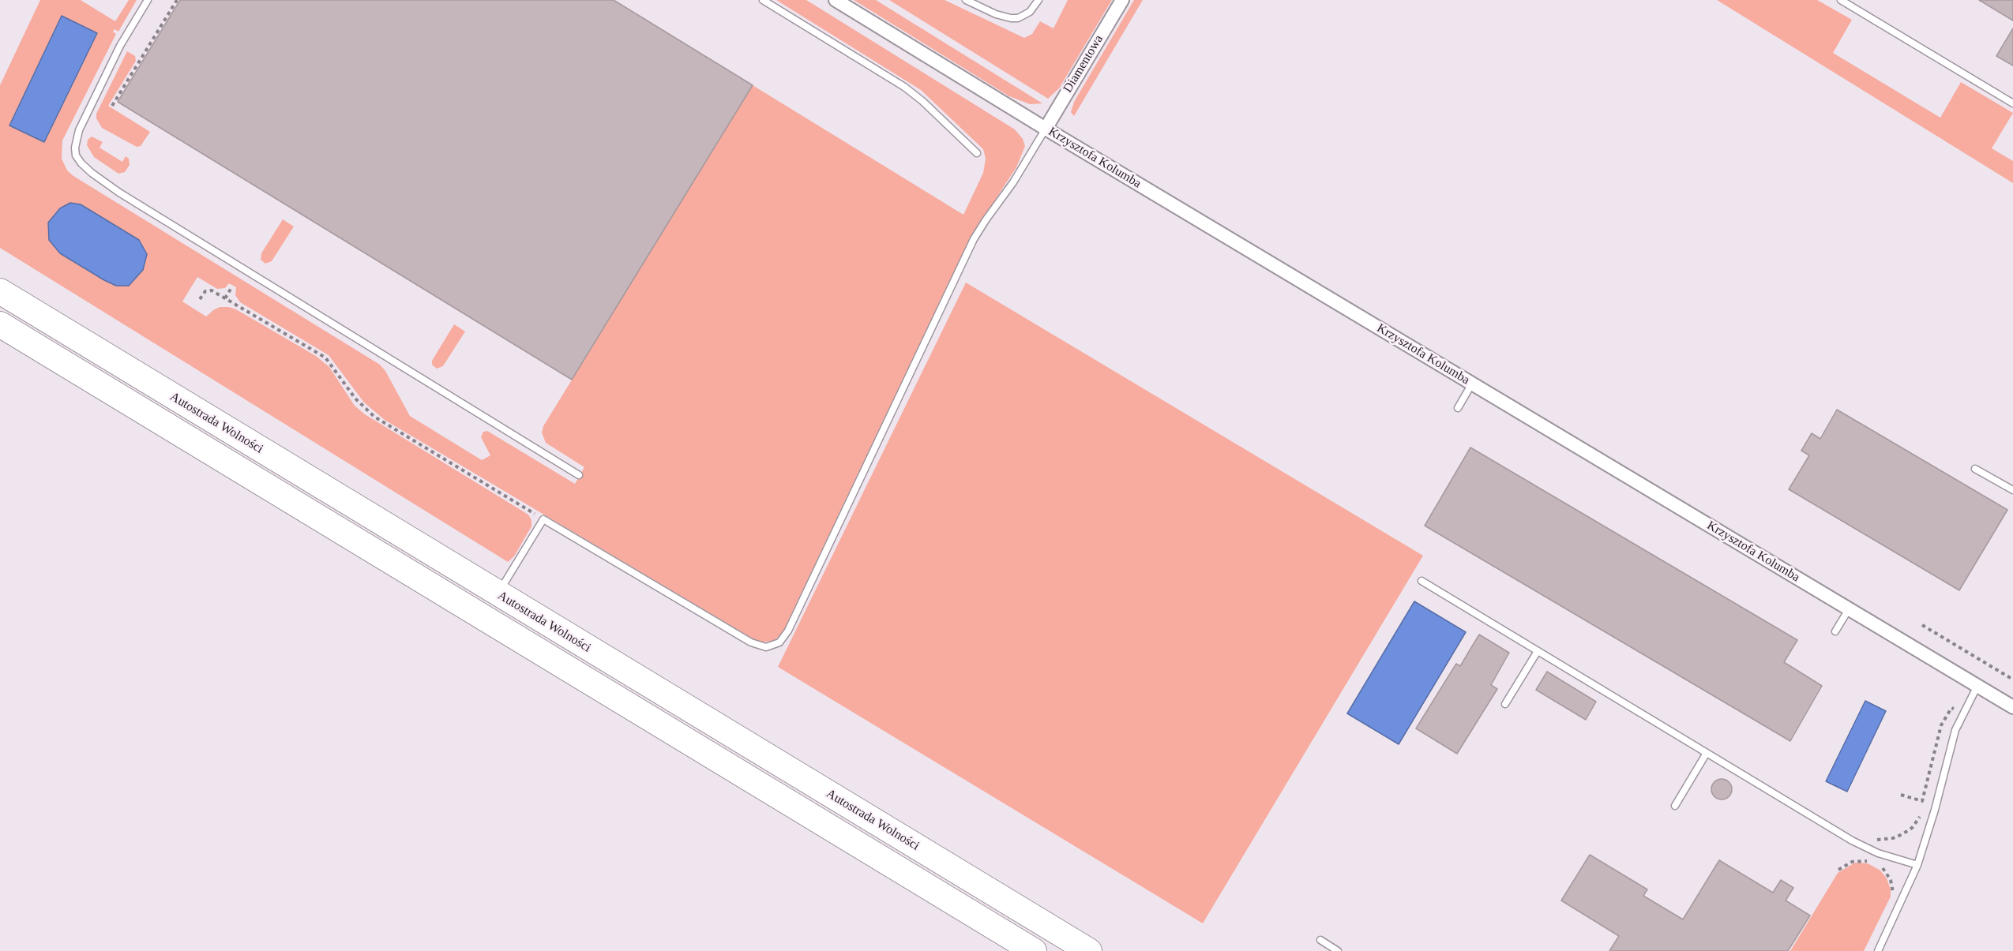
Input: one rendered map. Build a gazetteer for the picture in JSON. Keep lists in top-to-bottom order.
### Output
{
  "streets": {
    "highway": ["Autostrada Wolności"],
    "street": ["Diamentowa", "Krzysztofa Kolumba"]
  },
  "crossings": [
    ["Diamentowa", "Krzysztofa Kolumba"]
  ]
}
